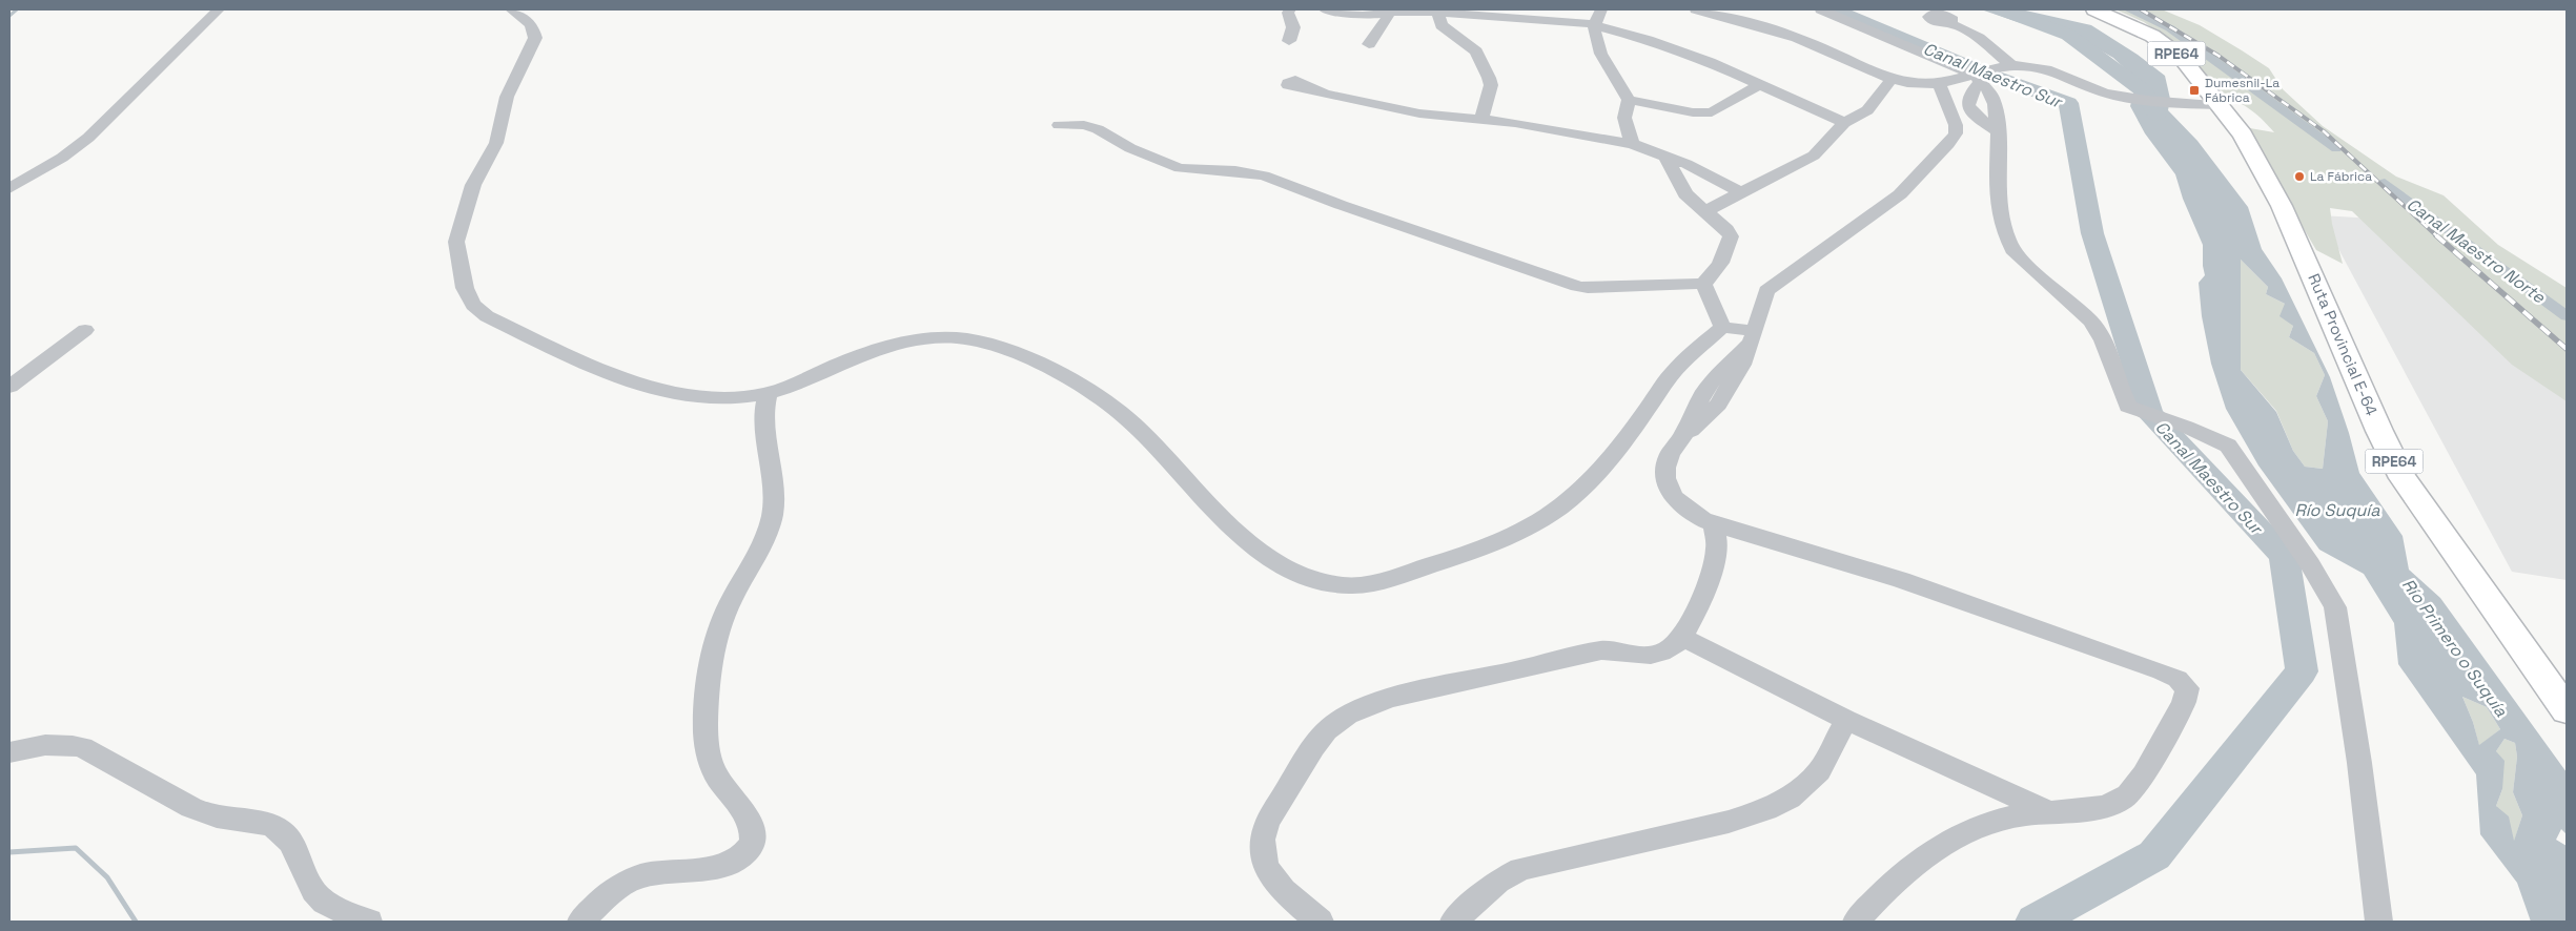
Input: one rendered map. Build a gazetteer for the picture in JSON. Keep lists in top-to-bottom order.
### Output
{
  "streets": {
    "main road": ["RPE64", "Ruta Provincial E-64"]
  },
  "water": [
    "Canal Maestro Sur",
    "Canal Maestro Norte",
    "Río Suquía",
    "Río Primero o Suquía"
  ],
  "places": {
    "transit": ["Dumesnil-La Fábrica"],
    "other": ["La Fábrica"]
  }
}
